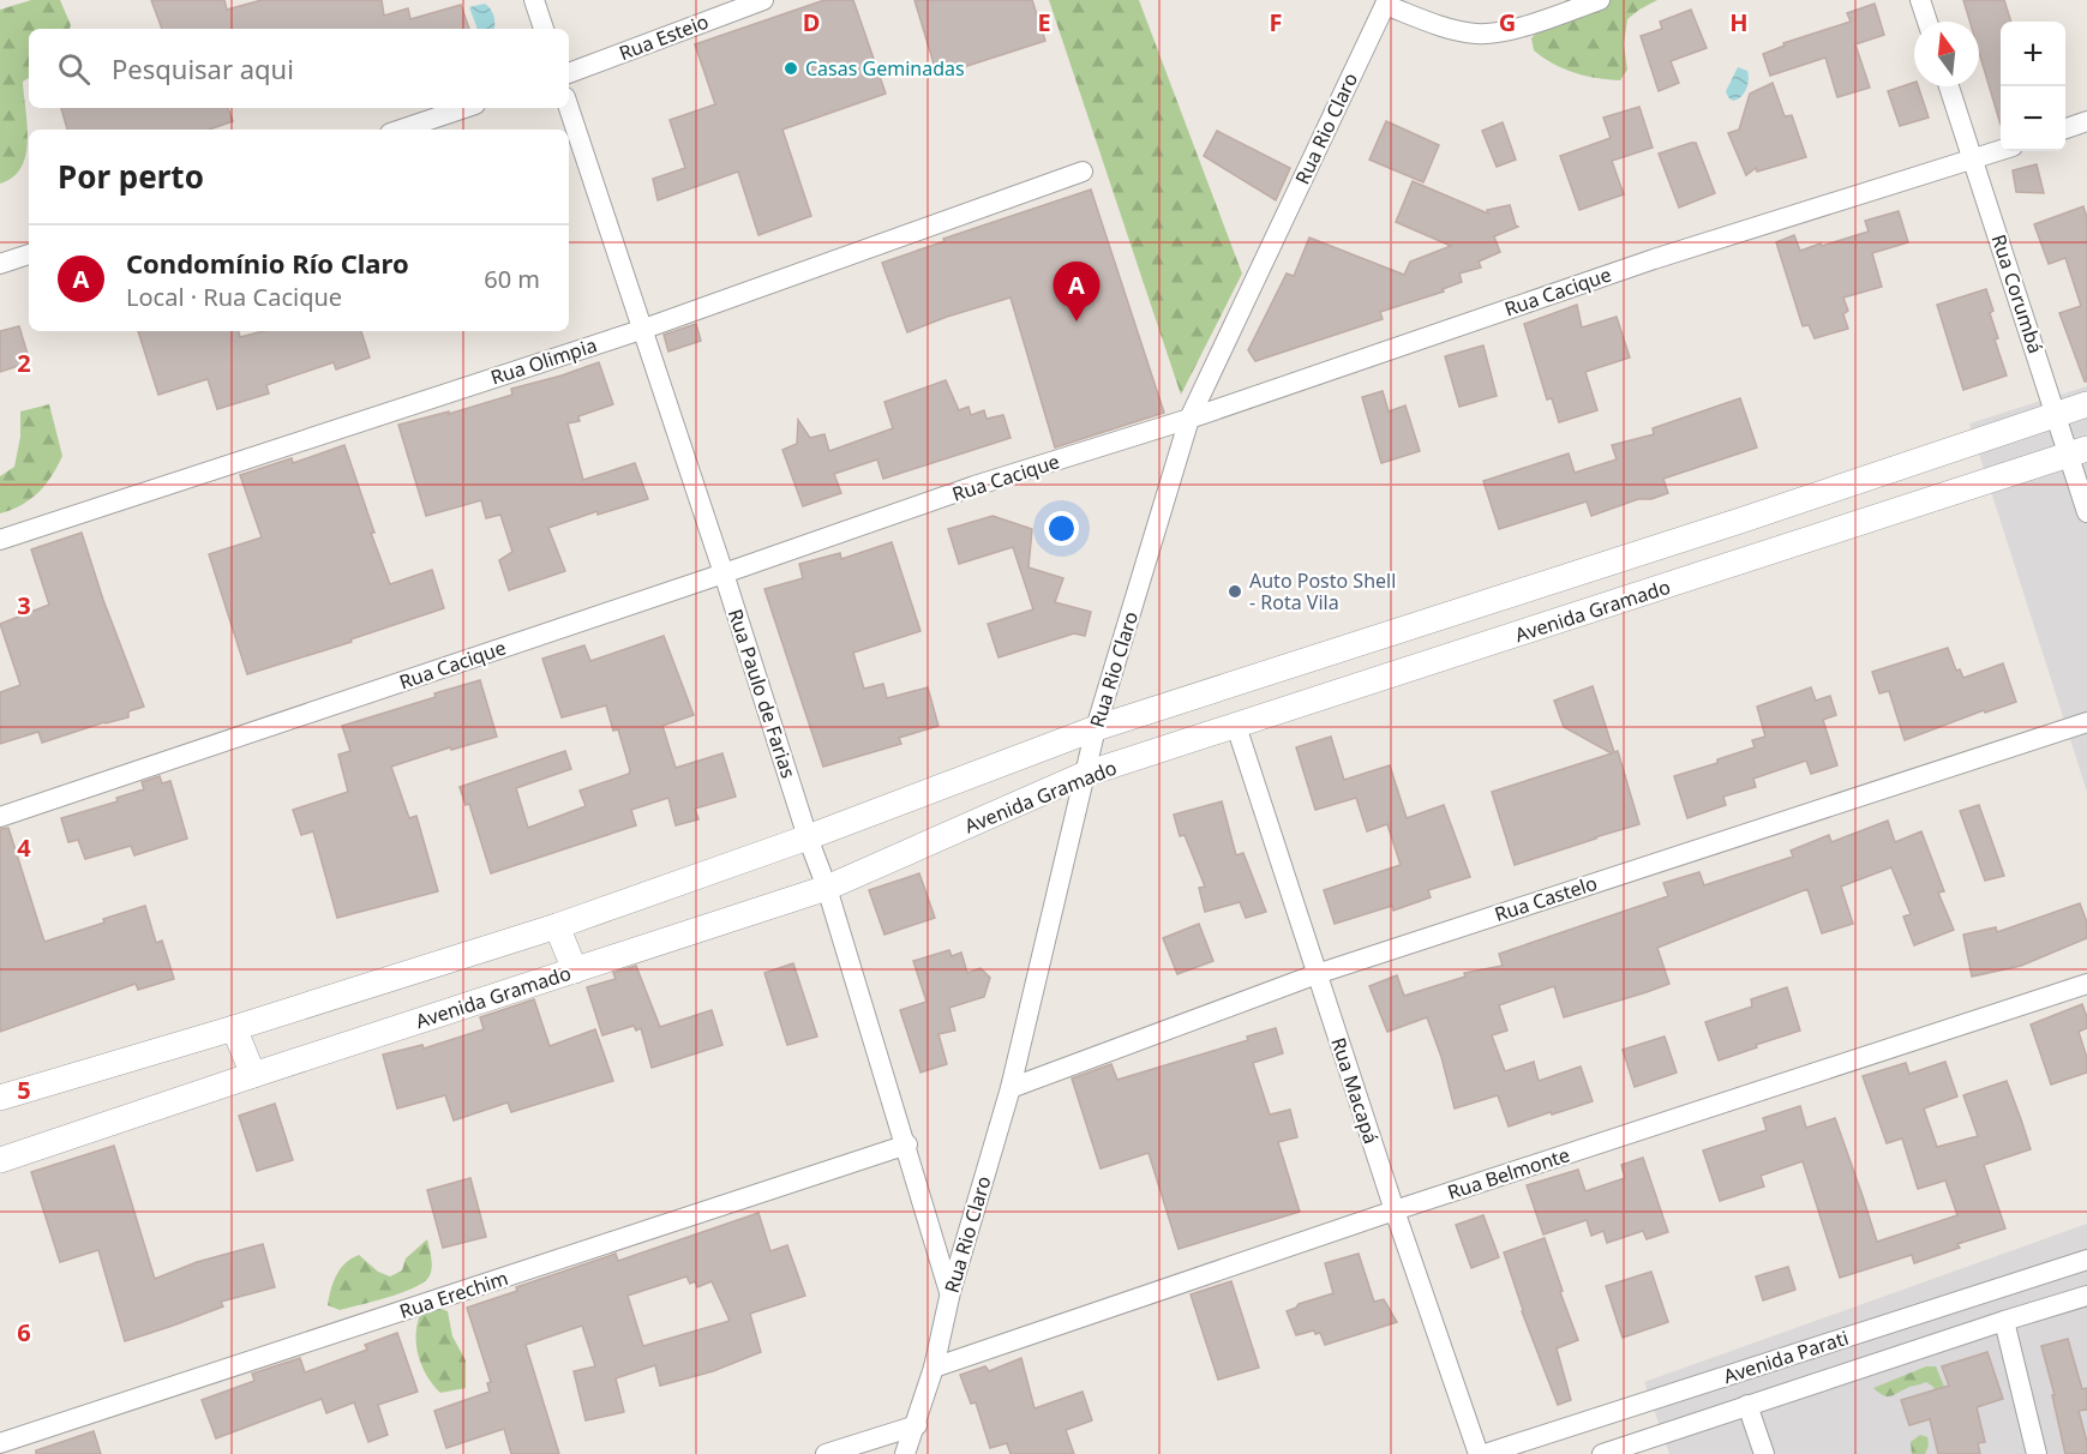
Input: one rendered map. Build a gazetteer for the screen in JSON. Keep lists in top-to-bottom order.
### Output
{
  "streets": {
    "street": [
      "Rua Esteio",
      "Rua Rio Claro",
      "Rua Cacique",
      "Rua Corumbá",
      "Rua Olimpia",
      "Avenida Gramado",
      "Rua Paulo de Farias",
      "Rua Castelo",
      "Rua Macapá",
      "Rua Belmonte",
      "Rua Erechim",
      "Avenida Parati"
    ]
  },
  "crossings": [
    ["Rua Rio Claro", "Rua Cacique"],
    ["Rua Rio Claro", "Avenida Gramado"],
    ["Rua Rio Claro", "Rua Paulo de Farias"],
    ["Rua Rio Claro", "Rua Castelo"],
    ["Rua Rio Claro", "Rua Belmonte"],
    ["Rua Cacique", "Rua Corumbá"],
    ["Rua Cacique", "Rua Paulo de Farias"],
    ["Rua Corumbá", "Avenida Gramado"],
    ["Rua Olimpia", "Rua Paulo de Farias"],
    ["Avenida Gramado", "Rua Paulo de Farias"],
    ["Avenida Gramado", "Rua Macapá"],
    ["Rua Paulo de Farias", "Rua Erechim"],
    ["Rua Castelo", "Rua Macapá"],
    ["Rua Macapá", "Rua Belmonte"]
  ],
  "places": ["Casas Geminadas", "Auto Posto Shell - Rota Vila"],
  "north": "top",
  "page": {
    "map_buttons": ["+", "−"],
    "search": "Pesquisar aqui",
    "heading": "Por perto",
    "list": [
      {
        "mark": "A",
        "name": "Condomínio Río Claro",
        "note": "Local · Rua Cacique",
        "value": "60 m"
      }
    ],
    "pins": "A"
  },
  "grid": {
    "columns": [
      "D",
      "E",
      "F",
      "G",
      "H"
    ],
    "rows": [
      "2",
      "3",
      "4",
      "5",
      "6"
    ]
  }
}
